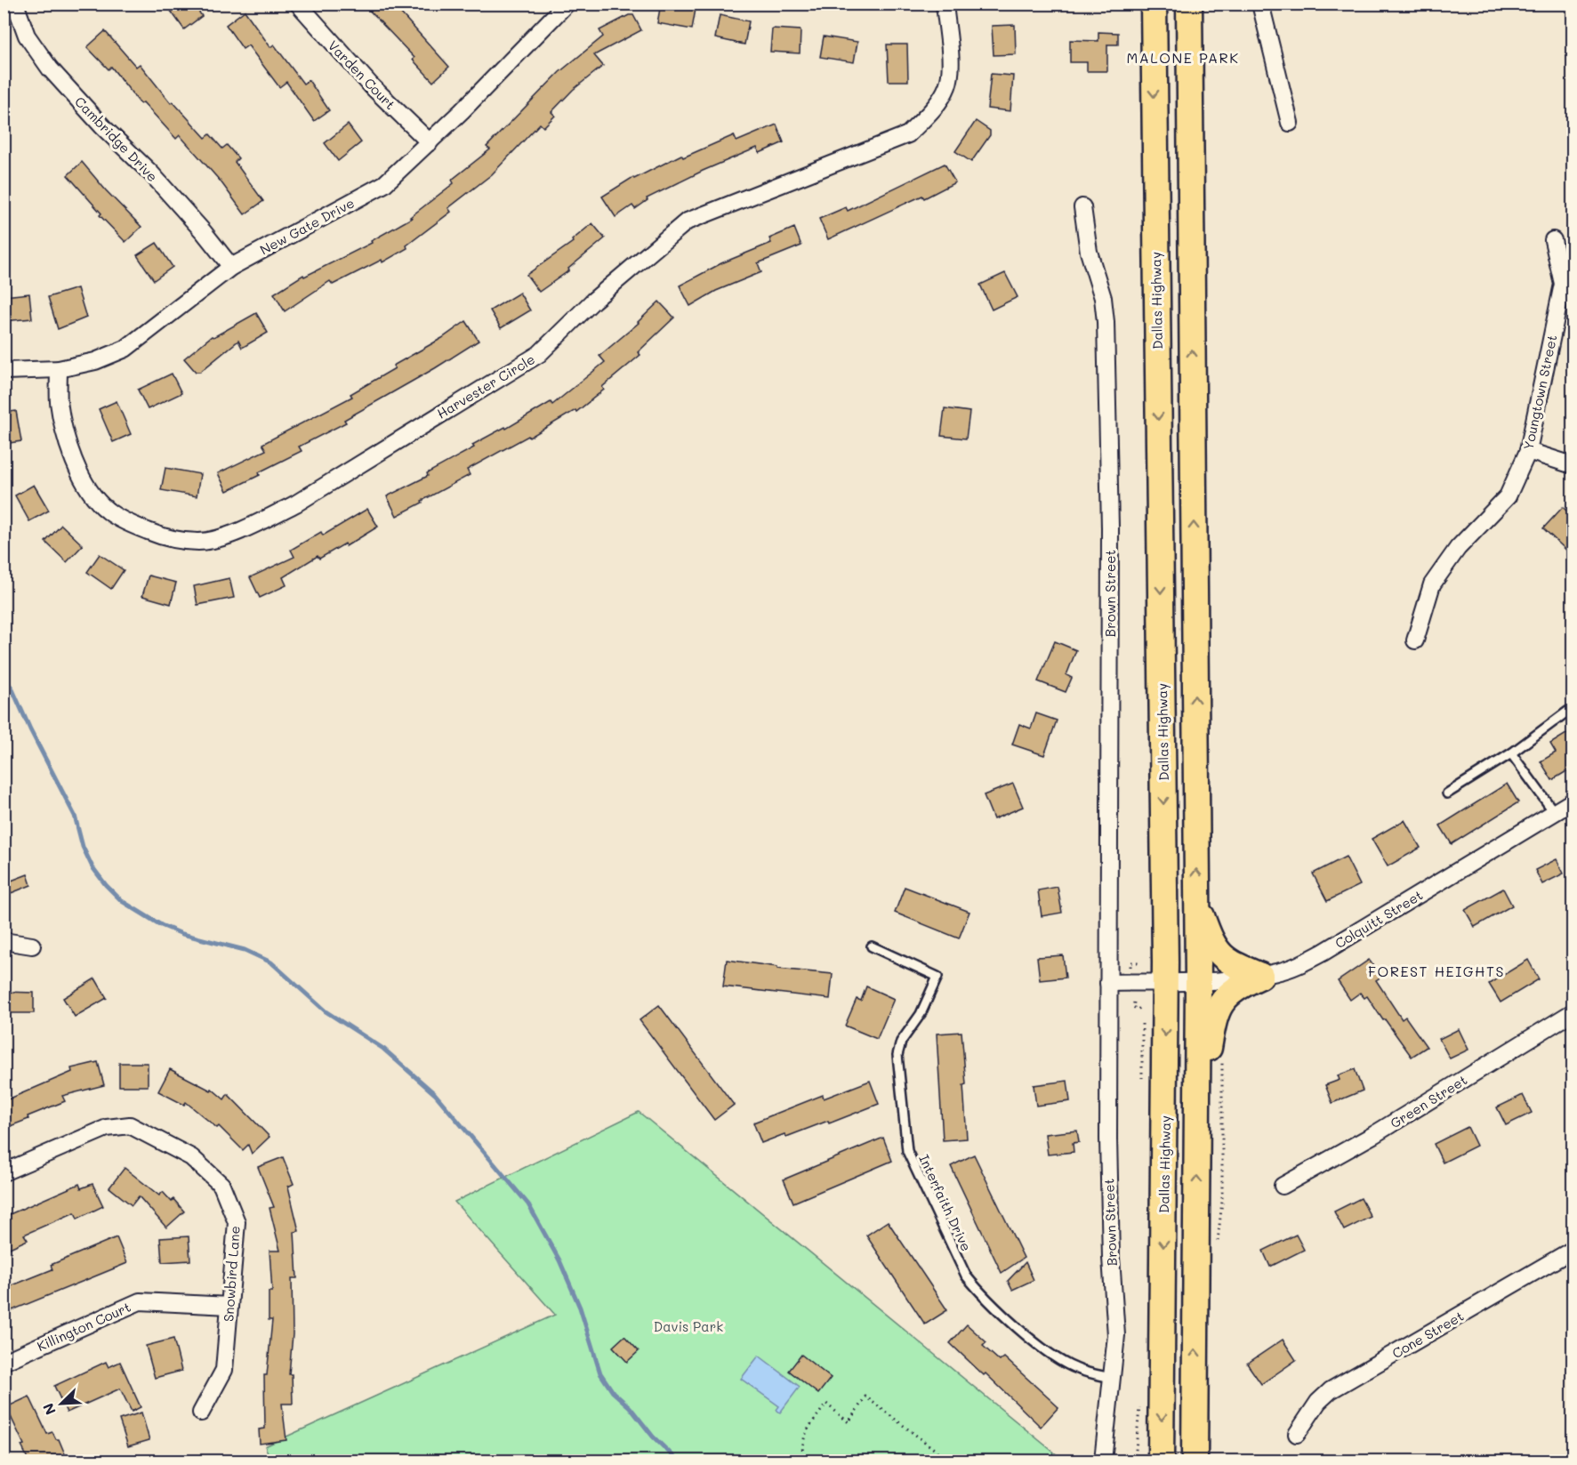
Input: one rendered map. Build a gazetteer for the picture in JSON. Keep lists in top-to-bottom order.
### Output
{
  "streets": {
    "main road": ["Dallas Highway"],
    "street": [
      "Varden Court",
      "Cambridge Drive",
      "New Gate Drive",
      "Harvester Circle",
      "Youngtown Street",
      "Brown Street",
      "Colquitt Street",
      "Green Street",
      "Snowbird Lane",
      "Killington Court",
      "Cone Street"
    ],
    "lane": ["Interfaith Drive"]
  },
  "crossings": [
    ["Varden Court", "New Gate Drive"],
    ["Cambridge Drive", "New Gate Drive"],
    ["New Gate Drive", "Harvester Circle"],
    ["Dallas Highway", "Colquitt Street"],
    ["Brown Street", "Interfaith Drive"],
    ["Snowbird Lane", "Killington Court"]
  ],
  "districts": ["MALONE PARK", "FOREST HEIGHTS"],
  "parks": ["Davis Park"],
  "north": "bottom left"
}
